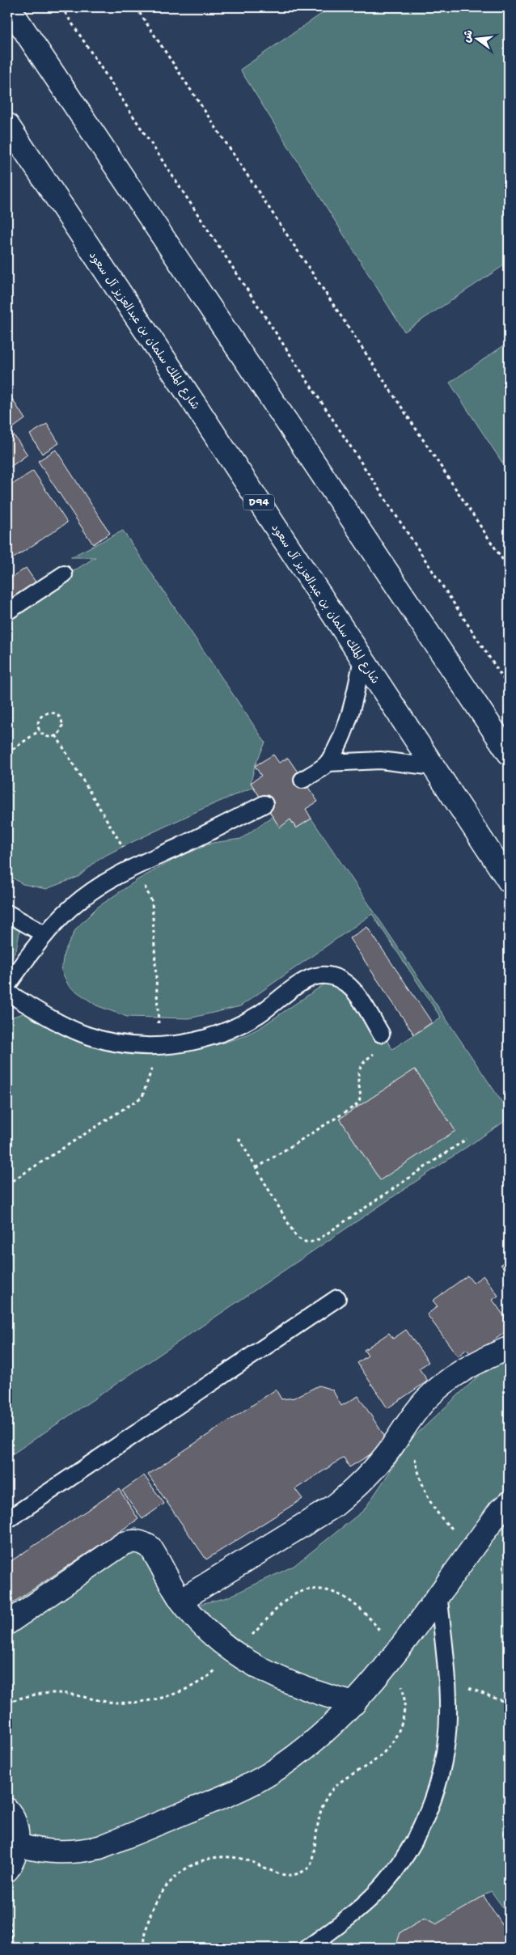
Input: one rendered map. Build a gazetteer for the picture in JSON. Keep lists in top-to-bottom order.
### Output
{
  "streets": {
    "main road": ["شارع الملك سلمان بن عبدالعزيز آل سعود", "D94"]
  },
  "north": "left"
}
